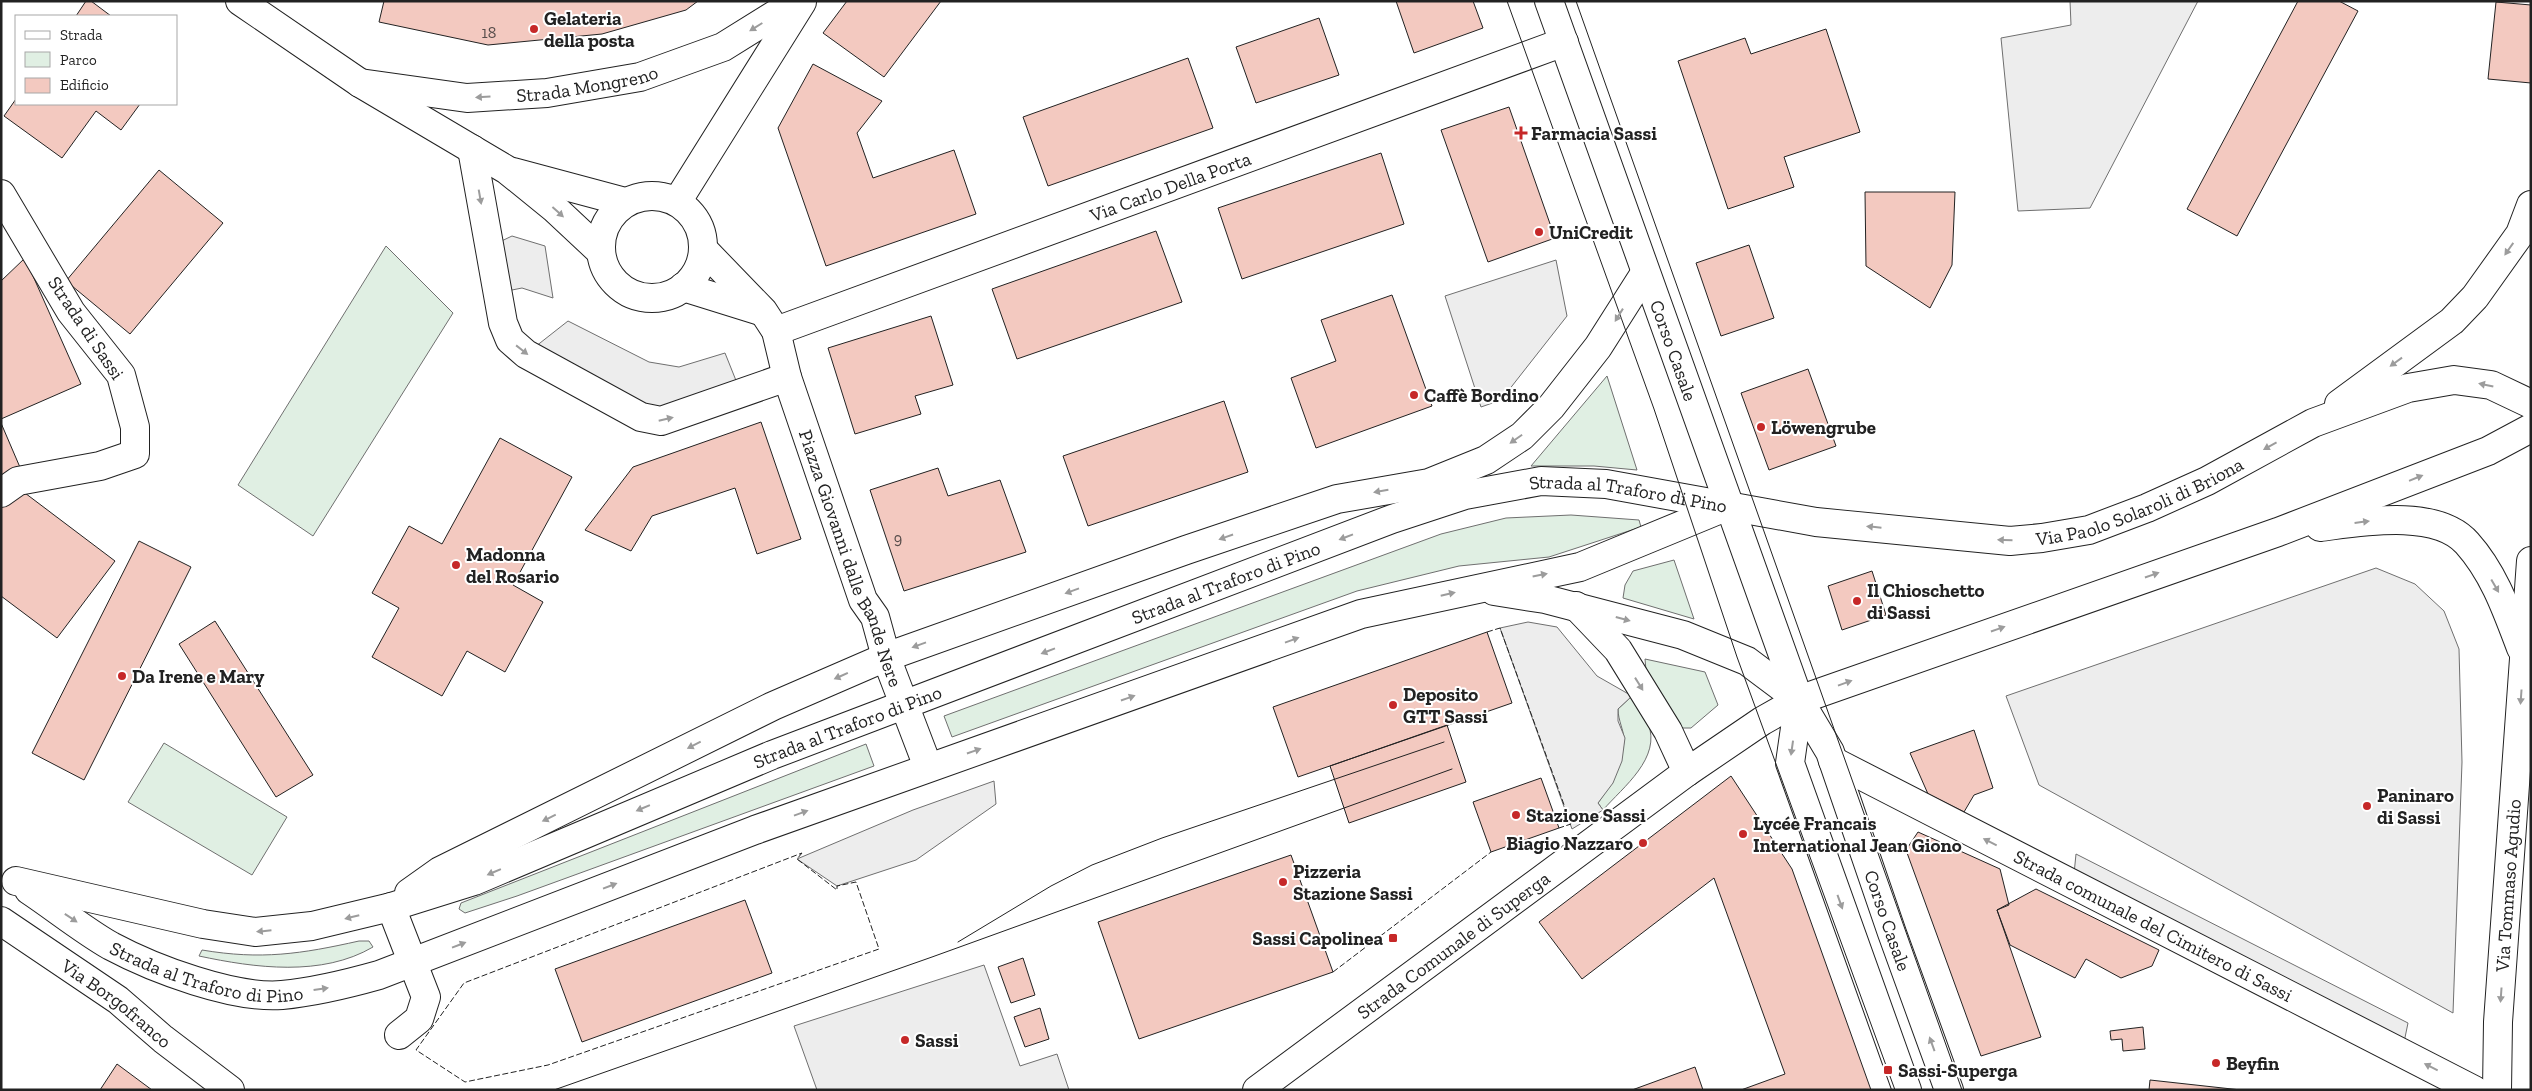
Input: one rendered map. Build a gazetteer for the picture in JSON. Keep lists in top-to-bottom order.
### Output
{
  "streets": {
    "main road": [
      "Strada Mongreno",
      "Via Carlo Della Porta",
      "Strada di Sassi",
      "Corso Casale",
      "Strada al Traforo di Pino",
      "Via Paolo Solaroli di Briona",
      "Piazza Giovanni dalle Bande Nere",
      "Via Tommaso Agudio",
      "Strada comunale del Cimitero di Sassi",
      "Strada Comunale di Superga",
      "Via Borgofranco"
    ]
  },
  "crossings": [
    ["Via Carlo Della Porta", "Corso Casale"],
    ["Via Carlo Della Porta", "Piazza Giovanni dalle Bande Nere"],
    ["Corso Casale", "Strada al Traforo di Pino"],
    ["Corso Casale", "Via Paolo Solaroli di Briona"],
    ["Corso Casale", "Strada comunale del Cimitero di Sassi"],
    ["Corso Casale", "Strada Comunale di Superga"],
    ["Strada al Traforo di Pino", "Via Paolo Solaroli di Briona"],
    ["Strada al Traforo di Pino", "Piazza Giovanni dalle Bande Nere"]
  ],
  "one_way": ["Via Tommaso Agudio", "Strada comunale del Cimitero di Sassi"],
  "places": {
    "other": [
      "Gelateria della posta",
      "UniCredit",
      "Caffè Bordino",
      "Löwengrube",
      "Madonna del Rosario",
      "Il Chioschetto di Sassi",
      "Da Irene e Mary",
      "Deposito GTT Sassi",
      "Paninaro di Sassi",
      "Stazione Sassi",
      "Lycée Francais International Jean Giono",
      "Biagio Nazzaro",
      "Pizzeria Stazione Sassi",
      "Sassi",
      "Beyfin"
    ],
    "health": ["Farmacia Sassi"],
    "transit": ["Sassi Capolinea", "Sassi-Superga"]
  },
  "house_numbers": ["18", "9"],
  "legend": ["Strada", "Parco", "Edificio"]
}
